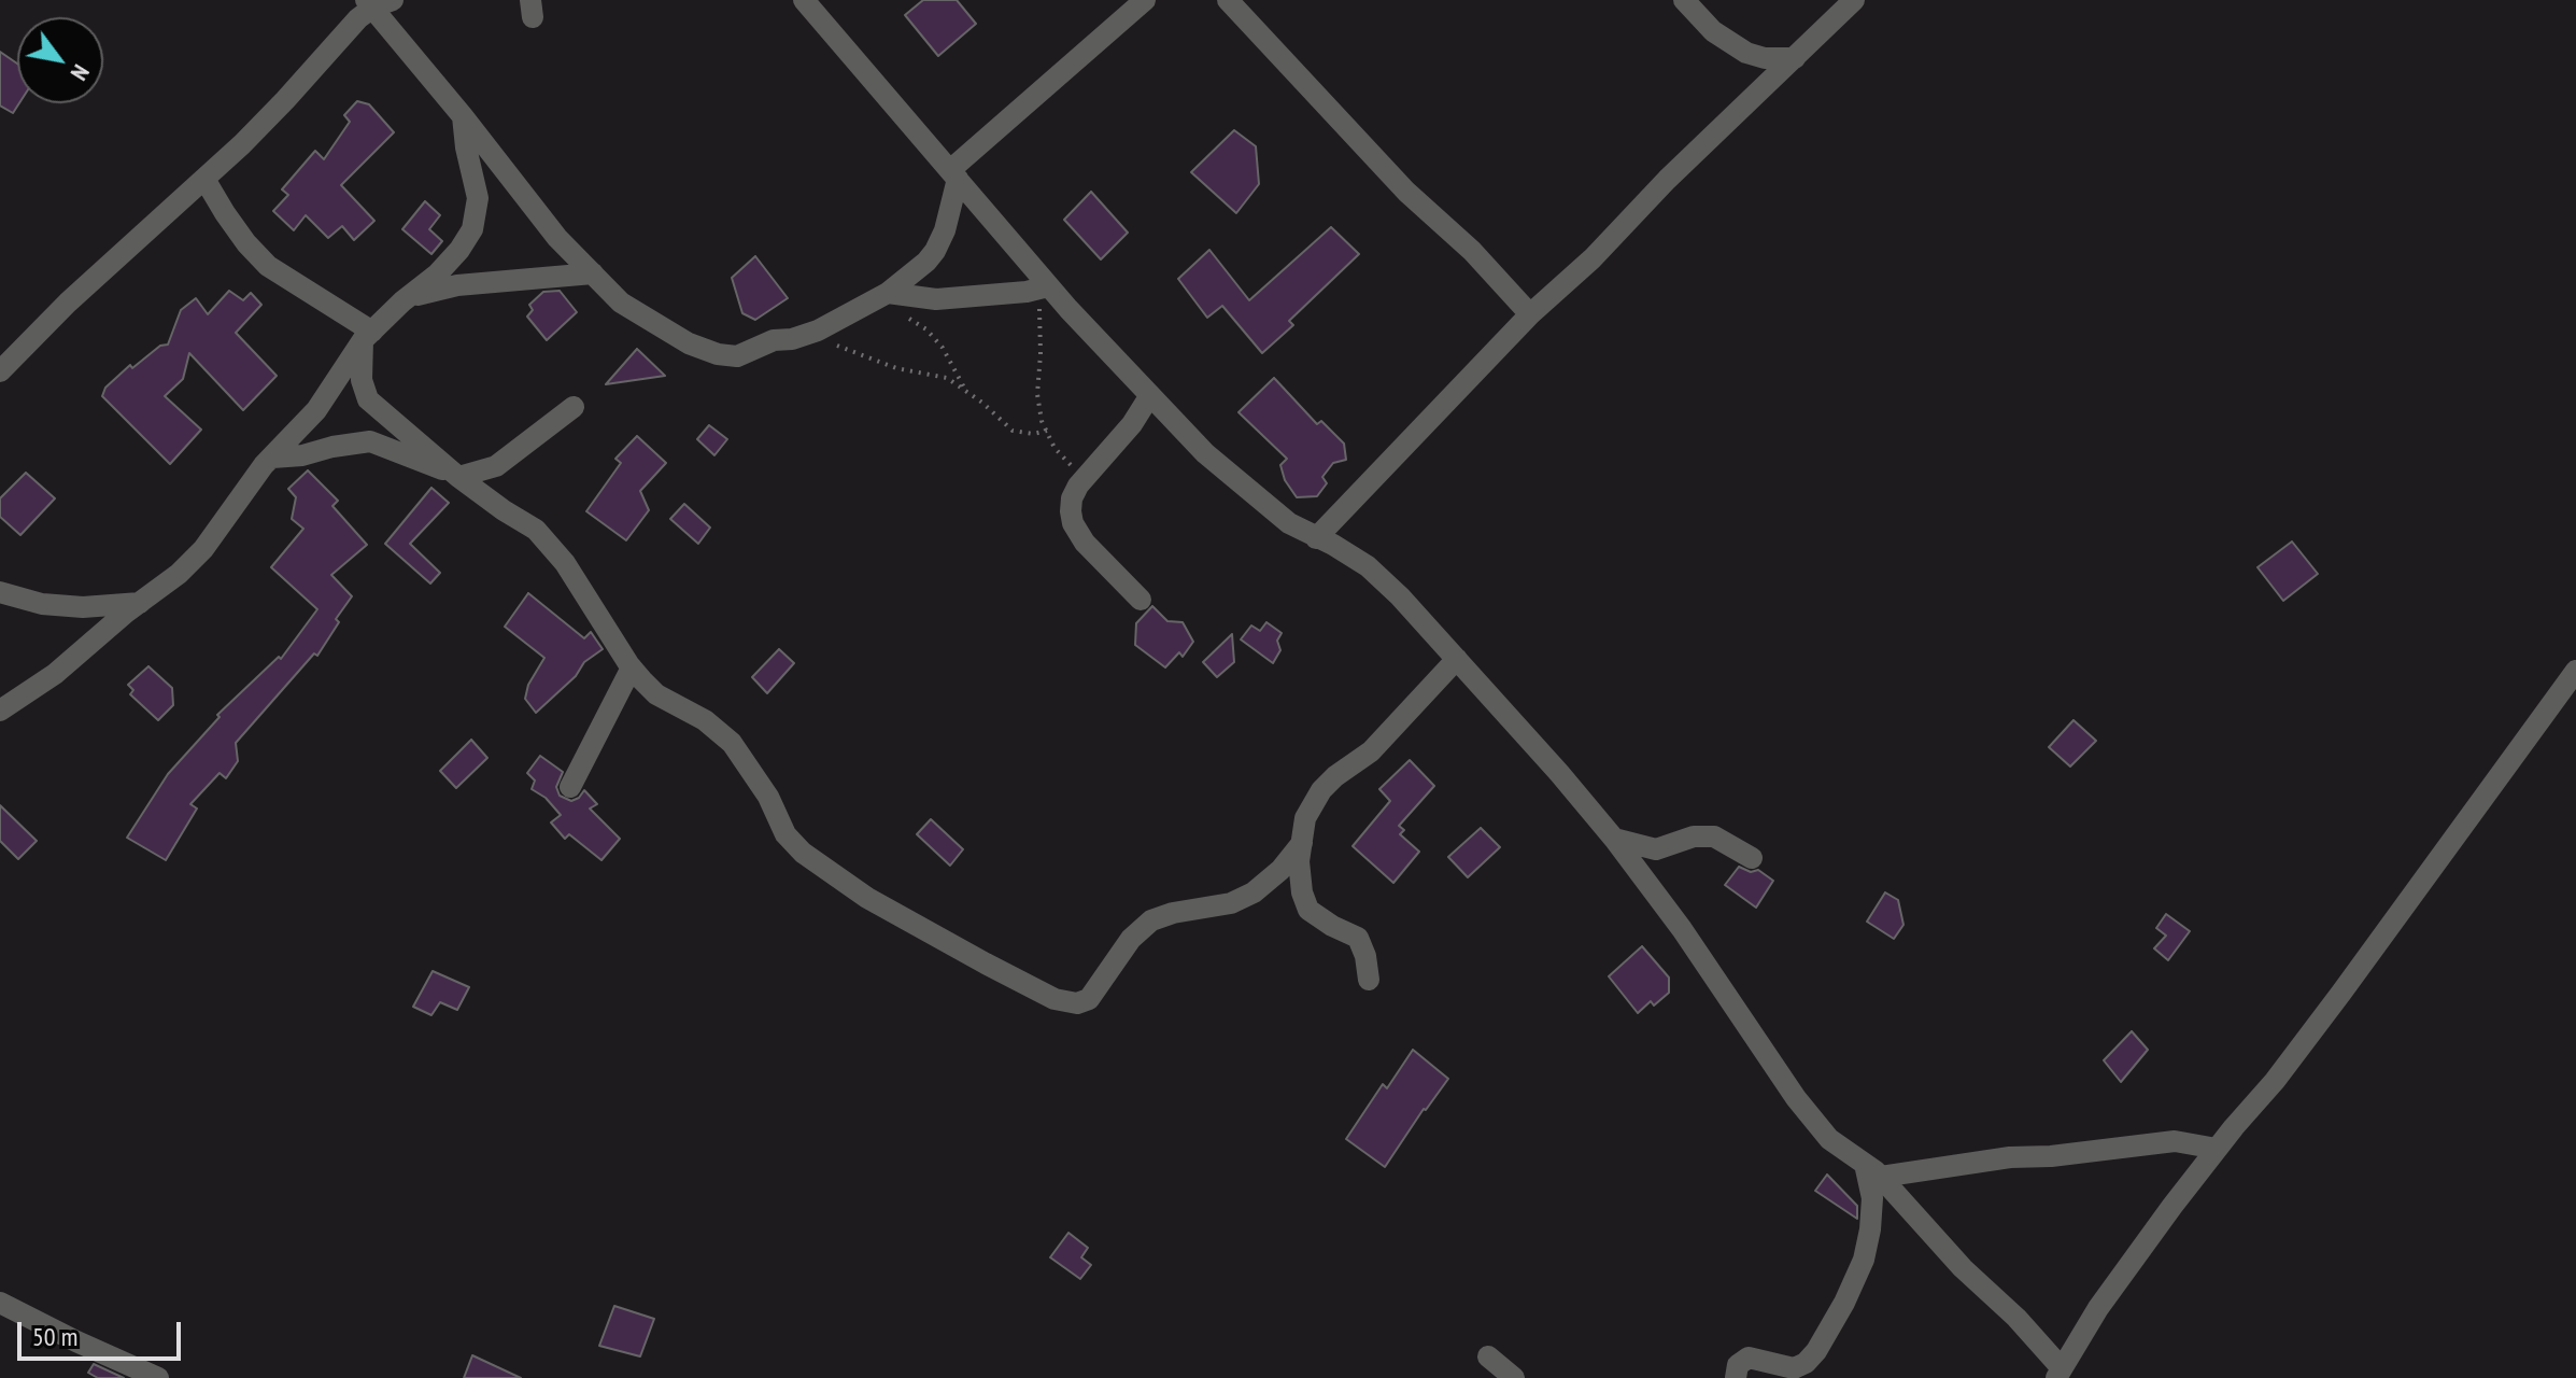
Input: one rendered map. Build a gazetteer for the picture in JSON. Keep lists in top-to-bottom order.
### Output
{
  "scale_bar": "50 m",
  "north": "bottom right"
}
